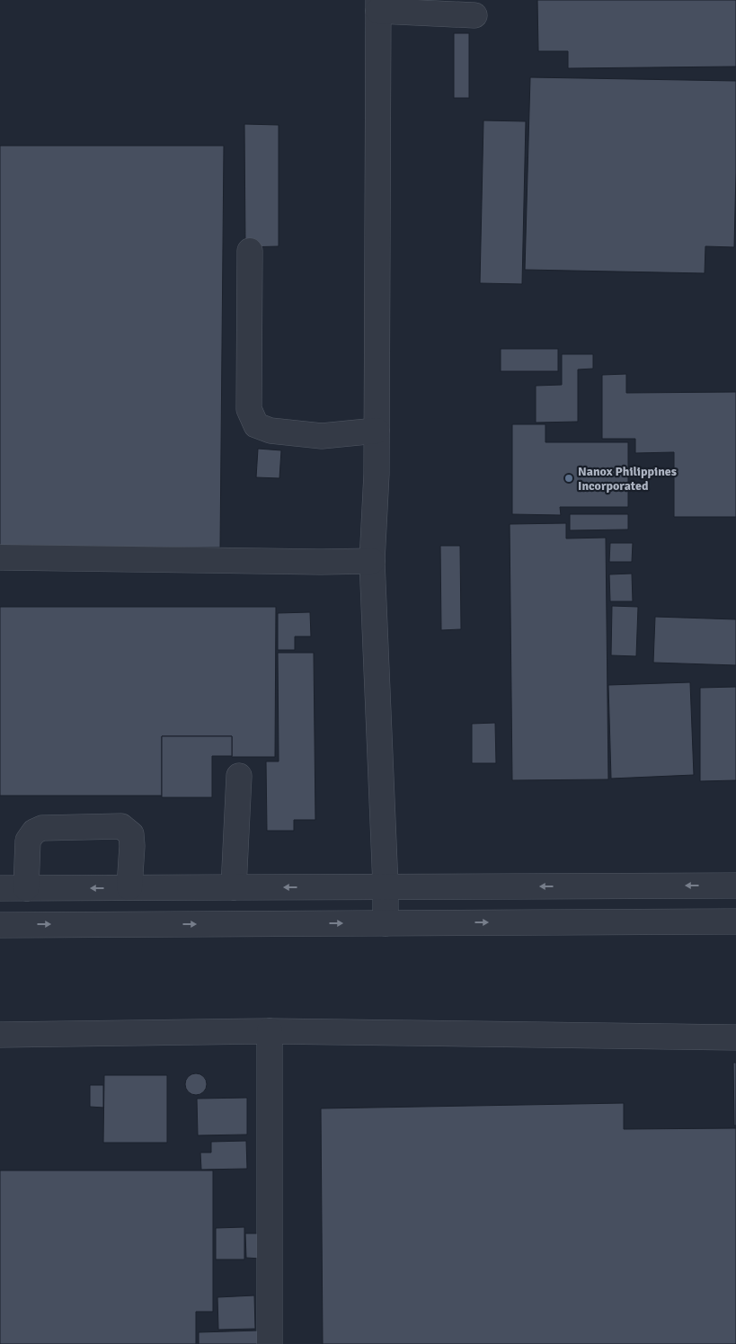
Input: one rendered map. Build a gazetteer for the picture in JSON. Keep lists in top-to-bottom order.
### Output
{
  "places": ["Nanox Philippines Incorporated"]
}
